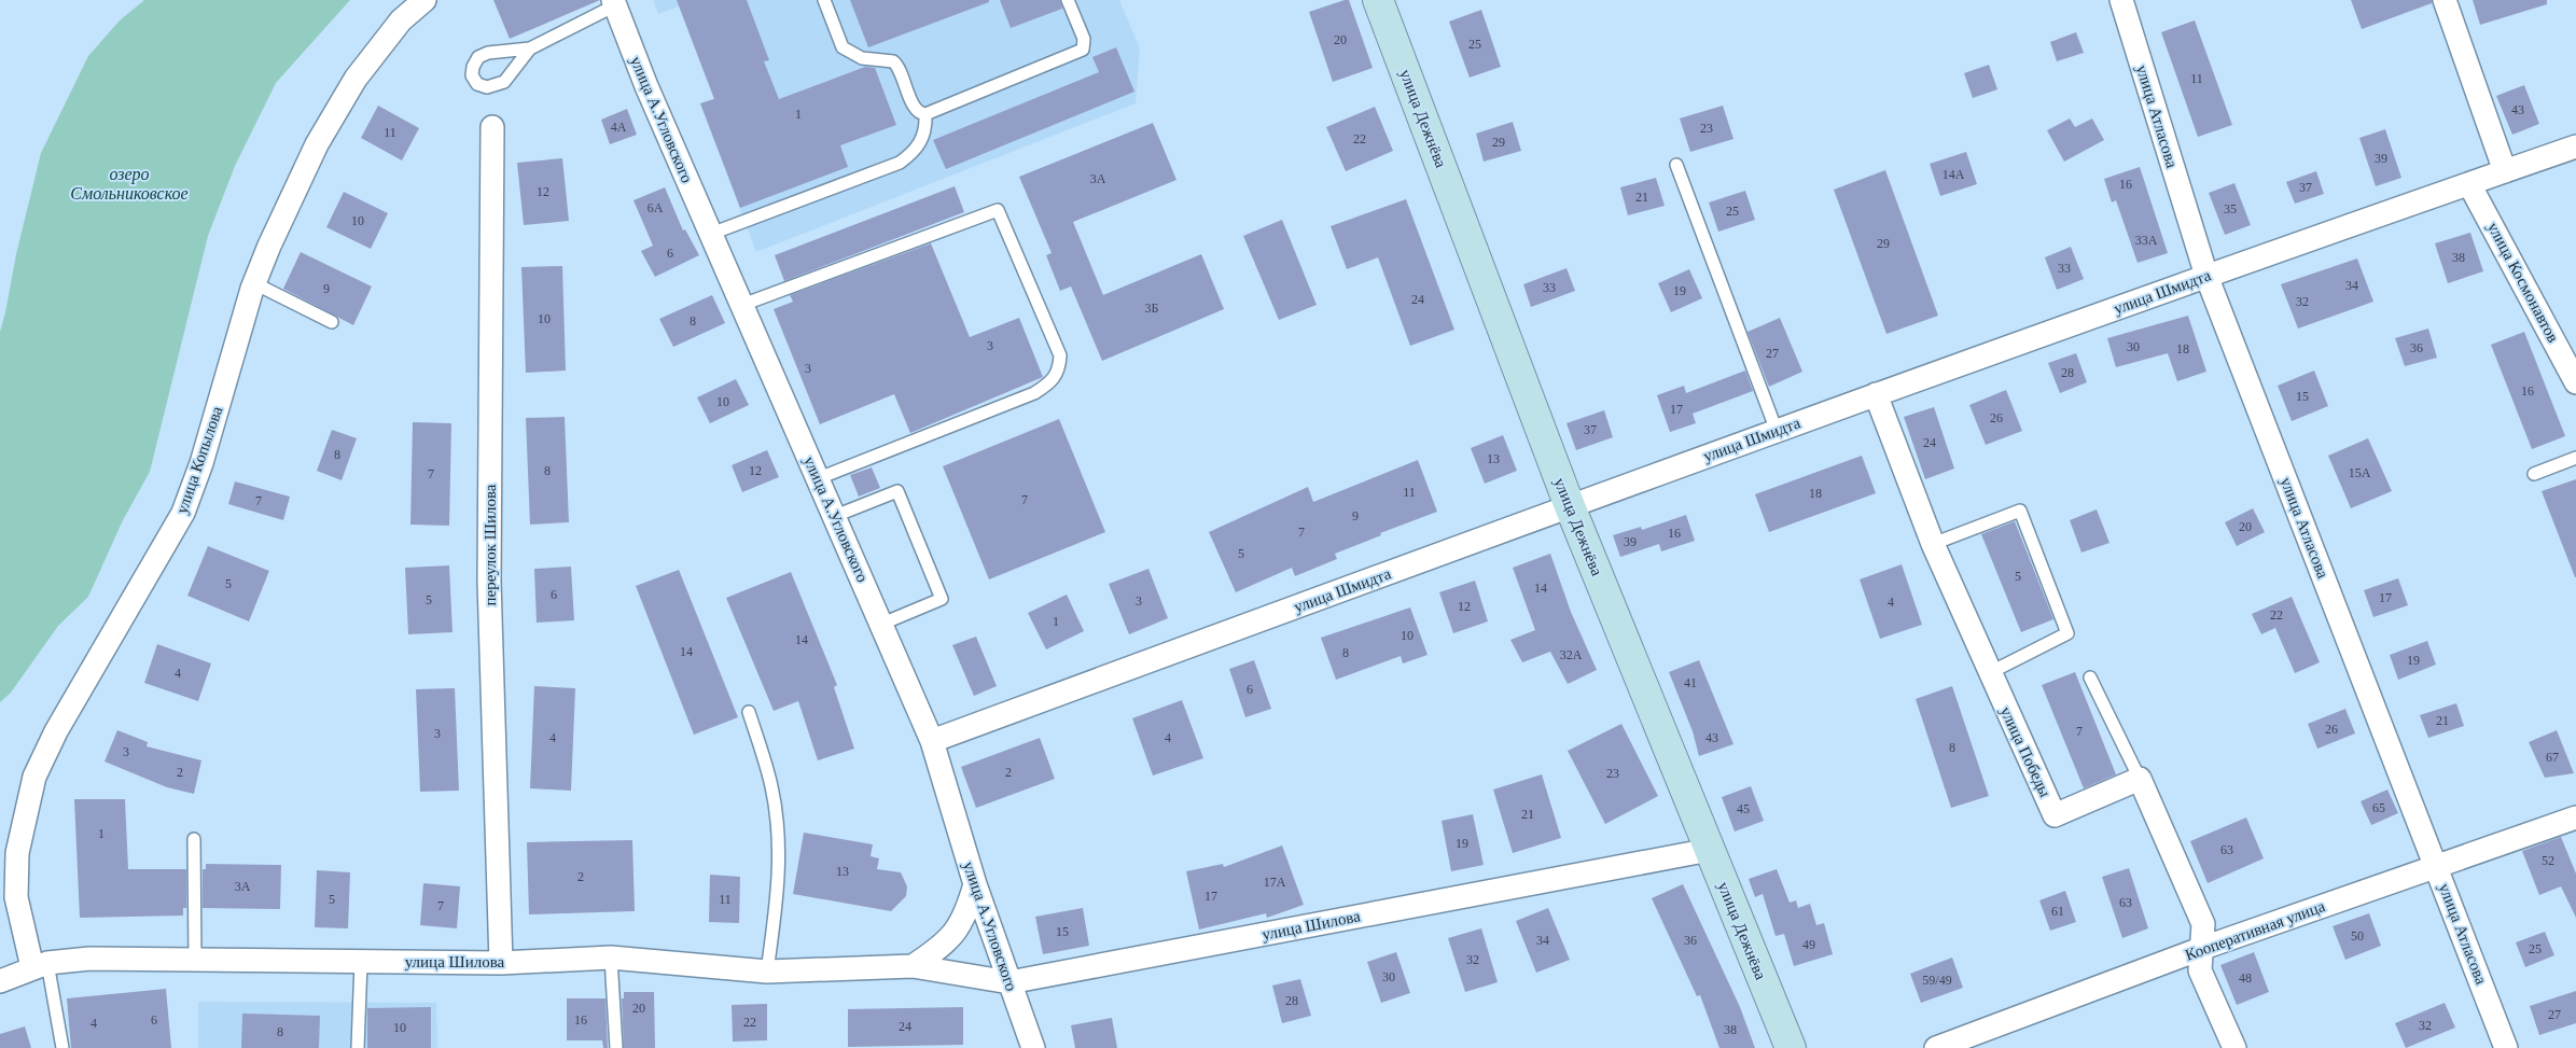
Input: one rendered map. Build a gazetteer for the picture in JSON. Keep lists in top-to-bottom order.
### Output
{
  "streets": {
    "main road": ["улица Дежнёва"],
    "street": [
      "улица Атласова",
      "улица А.Угловского",
      "улица Космонавтов",
      "улица Шмидта",
      "улица Копылова",
      "переулок Шилова",
      "улица Победы",
      "улица Шилова",
      "Кооперативная улица"
    ]
  },
  "crossings": [
    ["улица Атласова", "улица Шмидта"],
    ["улица Атласова", "Кооперативная улица"],
    ["улица Дежнёва", "улица Шмидта"],
    ["улица Дежнёва", "улица Шилова"],
    ["улица А.Угловского", "улица Шмидта"],
    ["улица А.Угловского", "улица Шилова"],
    ["улица Космонавтов", "улица Шмидта"],
    ["улица Шмидта", "улица Победы"],
    ["улица Копылова", "улица Шилова"],
    ["переулок Шилова", "улица Шилова"]
  ],
  "water": ["озеро Смольниковское"],
  "house_numbers": [
    "20",
    "25",
    "11",
    "43",
    "1",
    "4А",
    "23",
    "11",
    "22",
    "29",
    "39",
    "14А",
    "3А",
    "16",
    "37",
    "12",
    "21",
    "6А",
    "35",
    "25",
    "10",
    "33А",
    "29",
    "6",
    "38",
    "33",
    "34",
    "33",
    "9",
    "19",
    "24",
    "32",
    "3Б",
    "10",
    "8",
    "3",
    "30",
    "36",
    "18",
    "27",
    "3",
    "28",
    "16",
    "15",
    "10",
    "17",
    "26",
    "37",
    "24",
    "8",
    "13",
    "8",
    "12",
    "15А",
    "7",
    "11",
    "18",
    "7",
    "7",
    "9",
    "20",
    "7",
    "16",
    "39",
    "5",
    "5",
    "5",
    "14",
    "6",
    "17",
    "5",
    "3",
    "4",
    "12",
    "22",
    "1",
    "10",
    "14",
    "14",
    "8",
    "32А",
    "19",
    "4",
    "41",
    "6",
    "21",
    "26",
    "7",
    "3",
    "4",
    "4",
    "43",
    "8",
    "3",
    "67",
    "2",
    "2",
    "23",
    "65",
    "45",
    "21",
    "1",
    "19",
    "63",
    "52",
    "13",
    "2",
    "17А",
    "3А",
    "17",
    "5",
    "11",
    "63",
    "7",
    "61",
    "15",
    "50",
    "34",
    "36",
    "49",
    "25",
    "32",
    "30",
    "48",
    "59/49",
    "28",
    "20",
    "27",
    "6",
    "16",
    "22",
    "4",
    "32",
    "24",
    "10",
    "38",
    "8"
  ]
}
